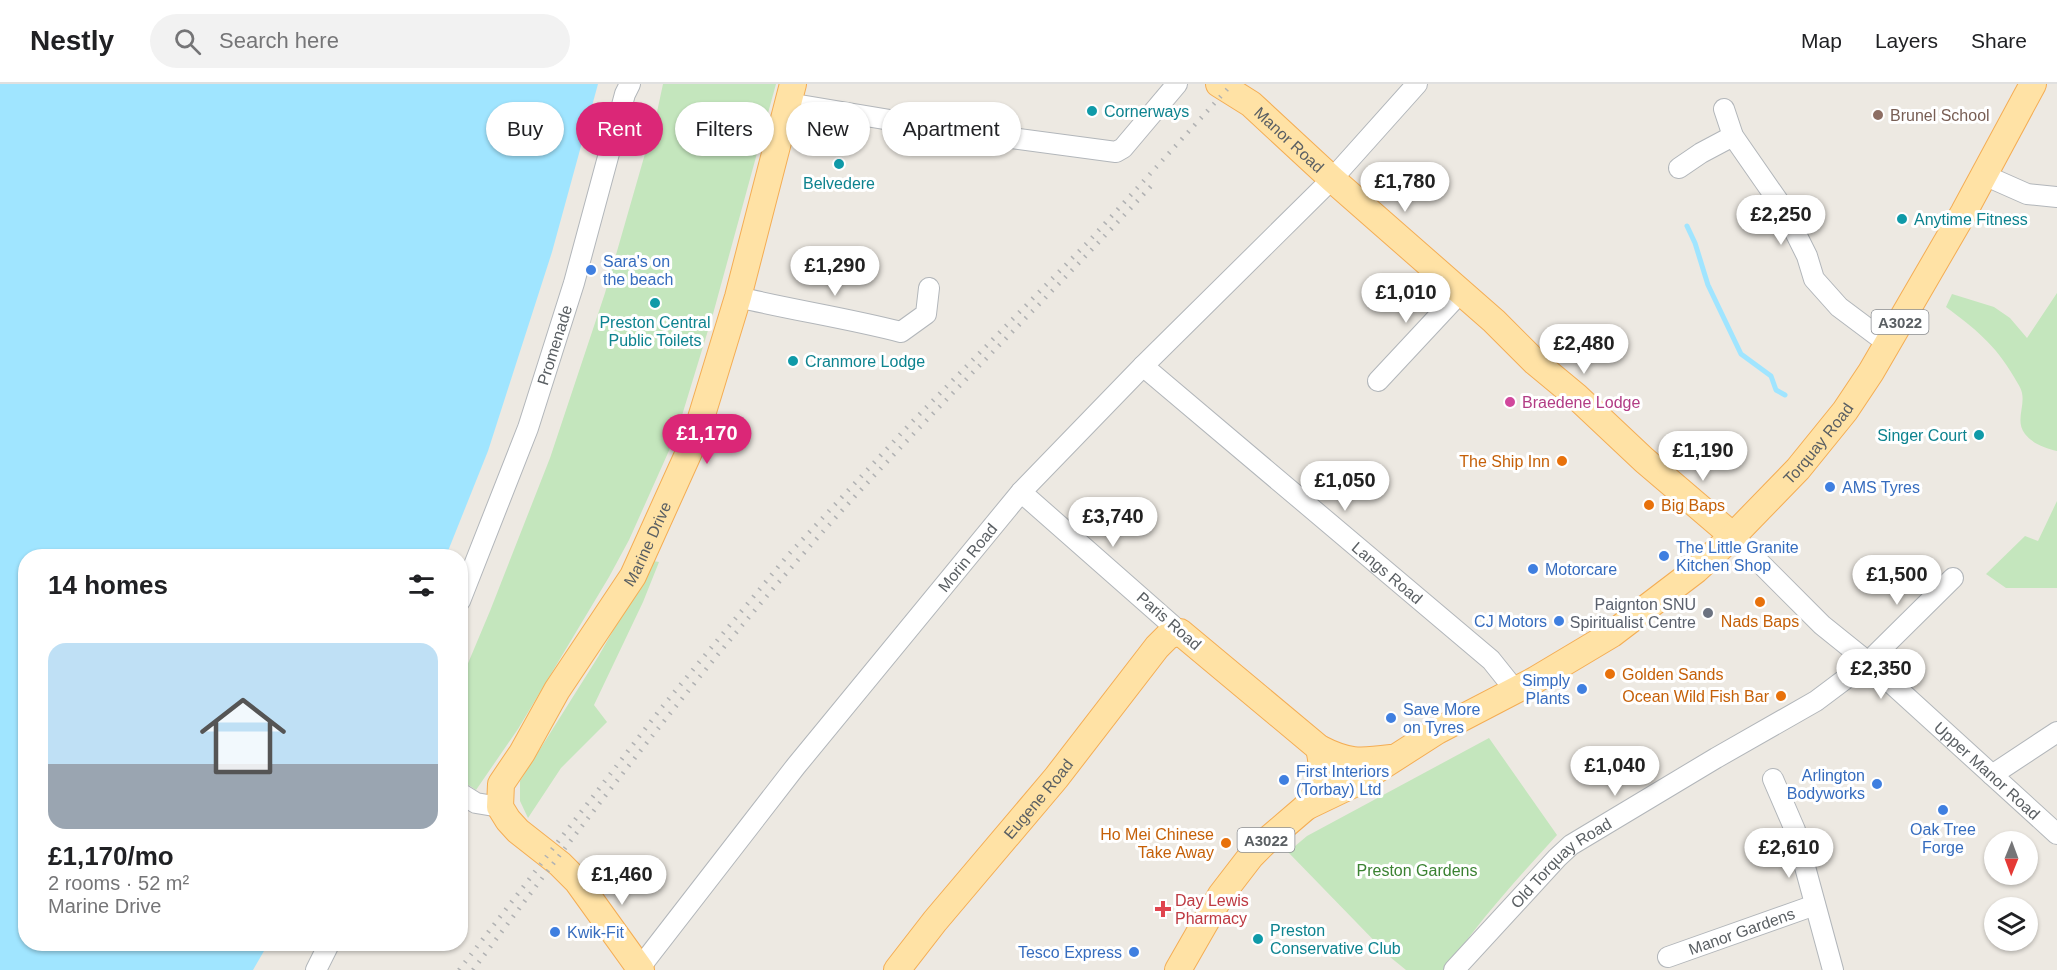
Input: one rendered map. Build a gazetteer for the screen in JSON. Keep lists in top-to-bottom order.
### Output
{
  "streets": {
    "main road": [
      "Manor Road",
      "A3022",
      "Torquay Road",
      "Marine Drive",
      "Paris Road",
      "Eugene Road"
    ],
    "street": [
      "Promenade",
      "Morin Road",
      "Langs Road",
      "Upper Manor Road",
      "Old Torquay Road",
      "Manor Gardens"
    ]
  },
  "crossings": [
    ["Manor Road", "Torquay Road"],
    ["Manor Road", "Morin Road"],
    ["Manor Road", "Upper Manor Road"],
    ["A3022", "Torquay Road"],
    ["A3022", "Paris Road"],
    ["Torquay Road", "Langs Road"],
    ["Torquay Road", "Paris Road"],
    ["Torquay Road", "Upper Manor Road"],
    ["Morin Road", "Langs Road"],
    ["Morin Road", "Paris Road"],
    ["Paris Road", "Eugene Road"],
    ["Upper Manor Road", "Old Torquay Road"]
  ],
  "parks": ["Preston Gardens"],
  "places": {
    "other": [
      "Cornerways",
      "Brunel School",
      "Belvedere",
      "Anytime Fitness",
      "Sara's on the beach",
      "Preston Central Public Toilets",
      "Cranmore Lodge",
      "Braedene Lodge",
      "Singer Court",
      "The Ship Inn",
      "AMS Tyres",
      "Big Baps",
      "The Little Granite Kitchen Shop",
      "Motorcare",
      "Nads Baps",
      "Paignton SNU Spiritualist Centre",
      "CJ Motors",
      "Golden Sands",
      "Simply Plants",
      "Ocean Wild Fish Bar",
      "Save More on Tyres",
      "First Interiors (Torbay) Ltd",
      "Arlington Bodyworks",
      "Oak Tree Forge",
      "Ho Mei Chinese Take Away",
      "Kwik-Fit",
      "Preston Conservative Club",
      "Tesco Express"
    ],
    "health": ["Day Lewis Pharmacy"]
  },
  "north": "bottom",
  "page": {
    "header": "Nestly",
    "search": "Search here",
    "nav": ["Map", "Layers", "Share"],
    "chip": [
      "Buy",
      "Rent",
      "Filters",
      "New",
      "Apartment"
    ],
    "price": [
      "£1,780",
      "£2,250",
      "£1,290",
      "£1,010",
      "£2,480",
      "£1,170",
      "£1,190",
      "£1,050",
      "£3,740",
      "£1,500",
      "£2,350",
      "£1,040",
      "£2,610",
      "£1,460"
    ],
    "heading": "14 homes",
    "list": [
      {
        "name": "£1,170/mo",
        "note": "2 rooms · 52 m² · Marine Drive"
      }
    ]
  }
}
